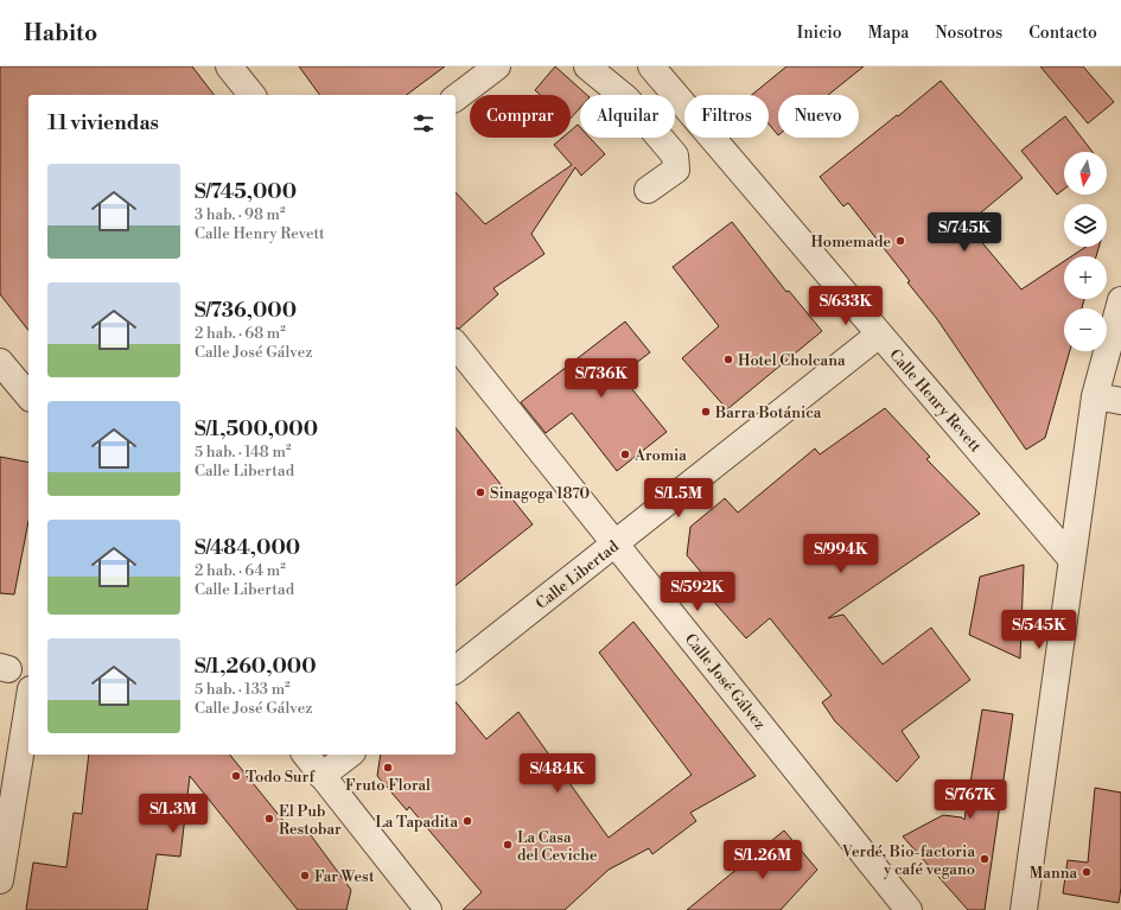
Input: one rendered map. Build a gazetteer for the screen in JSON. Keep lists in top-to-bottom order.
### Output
{
  "streets": {
    "street": ["Calle Henry Revett", "Calle Libertad", "Calle José Gálvez"]
  },
  "crossings": [
    ["Calle Henry Revett", "Calle Libertad"],
    ["Calle Libertad", "Calle José Gálvez"]
  ],
  "places": [
    "Homemade",
    "Hotel Cholcana",
    "Barra Botánica",
    "Aromia",
    "Sinagoga 1870",
    "Fruto Floral",
    "Todo Surf",
    "El Pub Restobar",
    "La Tapadita",
    "La Casa del Ceviche",
    "Verdé, Bio-factoria y café vegano",
    "Manna",
    "Far West"
  ],
  "north": "bottom",
  "page": {
    "header": "Habito",
    "nav": [
      "Inicio",
      "Mapa",
      "Nosotros",
      "Contacto"
    ],
    "chip": [
      "Comprar",
      "Alquilar",
      "Filtros",
      "Nuevo"
    ],
    "heading": "11 viviendas",
    "map_buttons": ["+", "−"],
    "list": [
      {
        "name": "S/745,000",
        "note": "3 hab. · 98 m² · Calle Henry Revett"
      },
      {
        "name": "S/736,000",
        "note": "2 hab. · 68 m² · Calle José Gálvez"
      },
      {
        "name": "S/1,500,000",
        "note": "5 hab. · 148 m² · Calle Libertad"
      },
      {
        "name": "S/484,000",
        "note": "2 hab. · 64 m² · Calle Libertad"
      },
      {
        "name": "S/1,260,000",
        "note": "5 hab. · 133 m² · Calle José Gálvez"
      }
    ],
    "price": [
      "S/745K",
      "S/633K",
      "S/736K",
      "S/1.5M",
      "S/994K",
      "S/592K",
      "S/545K",
      "S/484K",
      "S/767K",
      "S/1.3M",
      "S/1.26M"
    ]
  }
}
